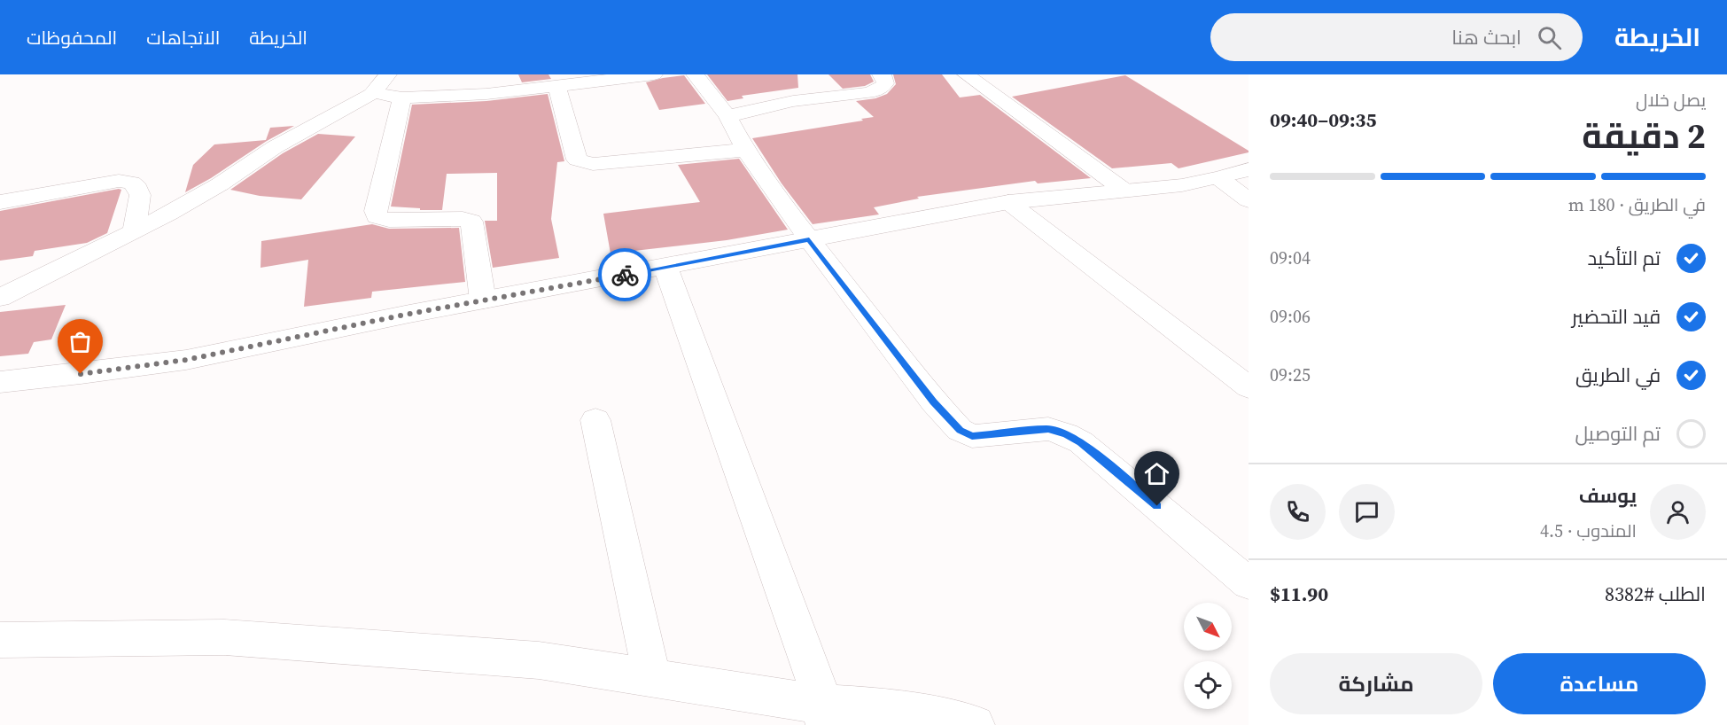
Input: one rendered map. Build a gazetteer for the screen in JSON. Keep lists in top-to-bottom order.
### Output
{
  "north": "bottom right",
  "page": {
    "header": "الخريطة",
    "search": "ابحث هنا",
    "nav": ["الخريطة", "الاتجاهات", "المحفوظات"],
    "heading": ["2 دقيقة", "يصل خلال", "09:35–09:40"],
    "panel": [
      "يوسف",
      "المندوب · 4.5",
      "الطلب #8382",
      "$11.90"
    ],
    "bar": "في الطريق · 180 m",
    "list": [
      ["تم التأكيد", "09:04"],
      ["قيد التحضير", "09:06"],
      ["في الطريق", "09:25"],
      "تم التوصيل"
    ],
    "buttons": ["مساعدة", "مشاركة"]
  }
}
